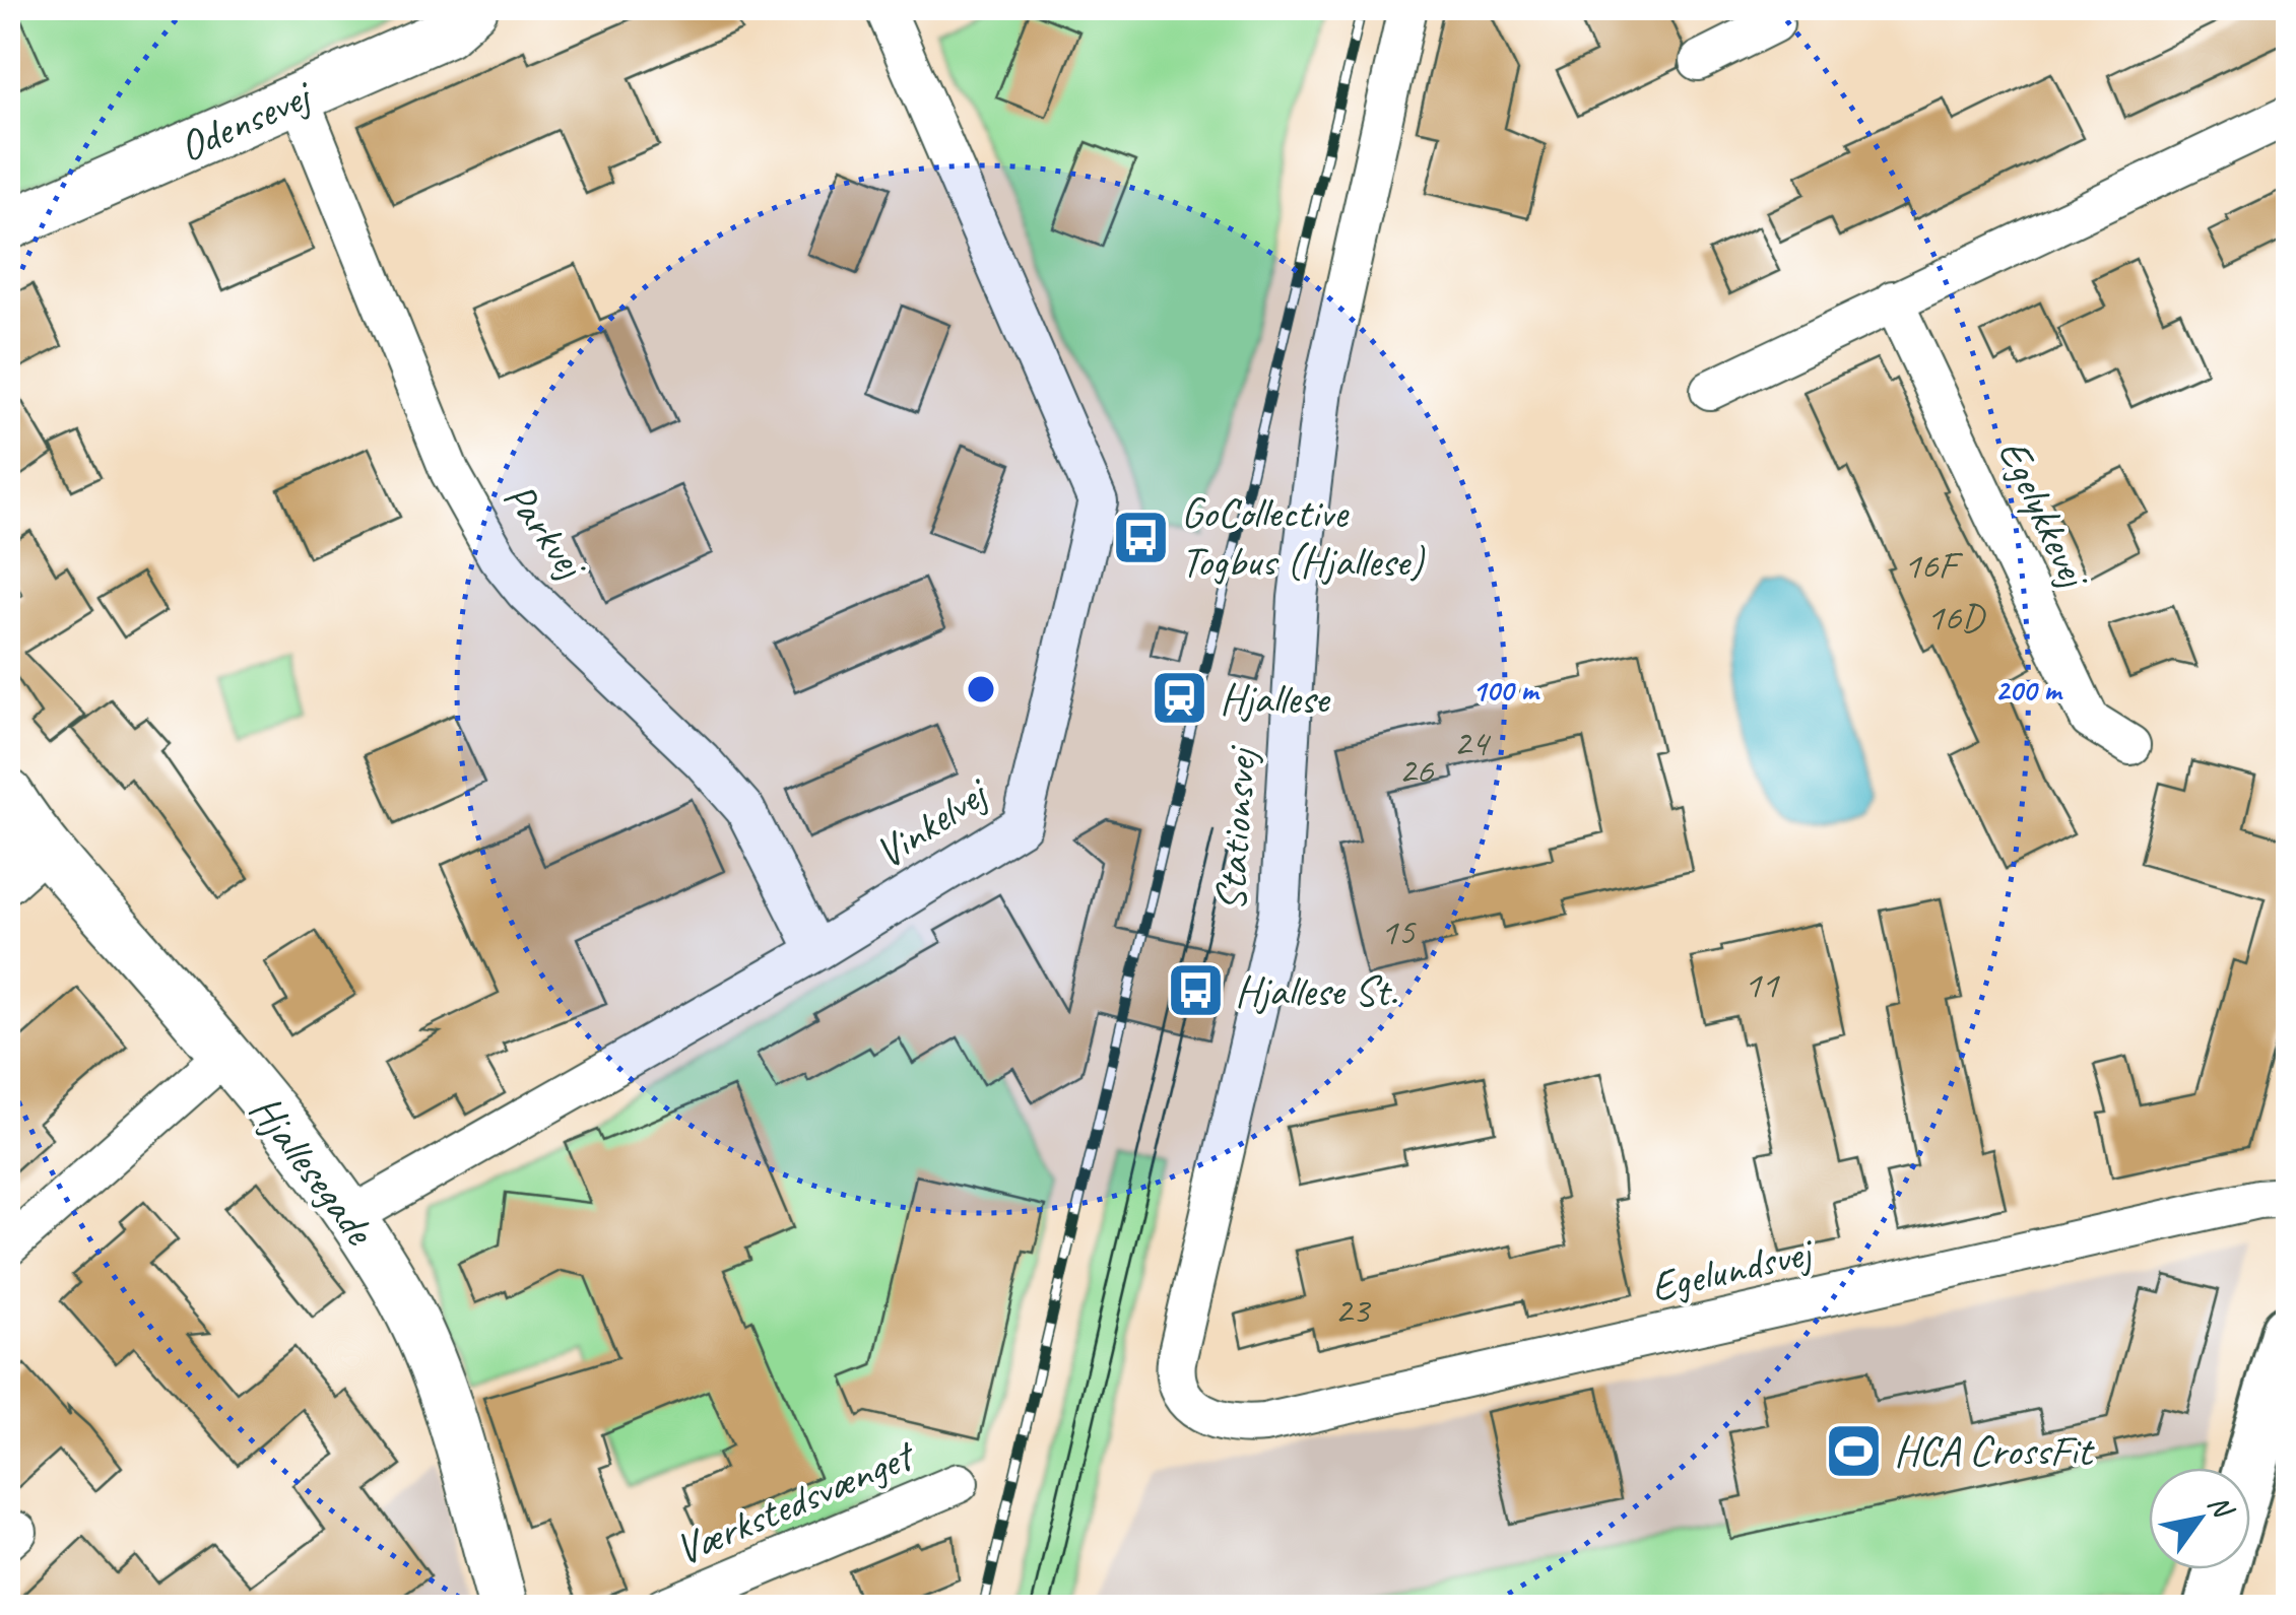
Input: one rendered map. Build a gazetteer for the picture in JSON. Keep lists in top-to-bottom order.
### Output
{
  "streets": {
    "street": [
      "Odensevej",
      "Egelykkevej",
      "Parkvej",
      "Vinkelvej",
      "Stationsvej",
      "Hjallesegade",
      "Egelundsvej",
      "Værkstedsvænget"
    ]
  },
  "crossings": [
    ["Odensevej", "Parkvej"],
    ["Parkvej", "Vinkelvej"],
    ["Vinkelvej", "Hjallesegade"],
    ["Stationsvej", "Egelundsvej"]
  ],
  "places": {
    "bus stop": ["GoCollective Togbus (Hjallese)", "Hjallese St."],
    "station": ["Hjallese"],
    "sports": ["HCA CrossFit"]
  },
  "house_numbers": [
    "16F",
    "16D",
    "24",
    "26",
    "15",
    "11",
    "23"
  ],
  "north": "top right",
  "rings": ["100 m", "200 m"]
}
